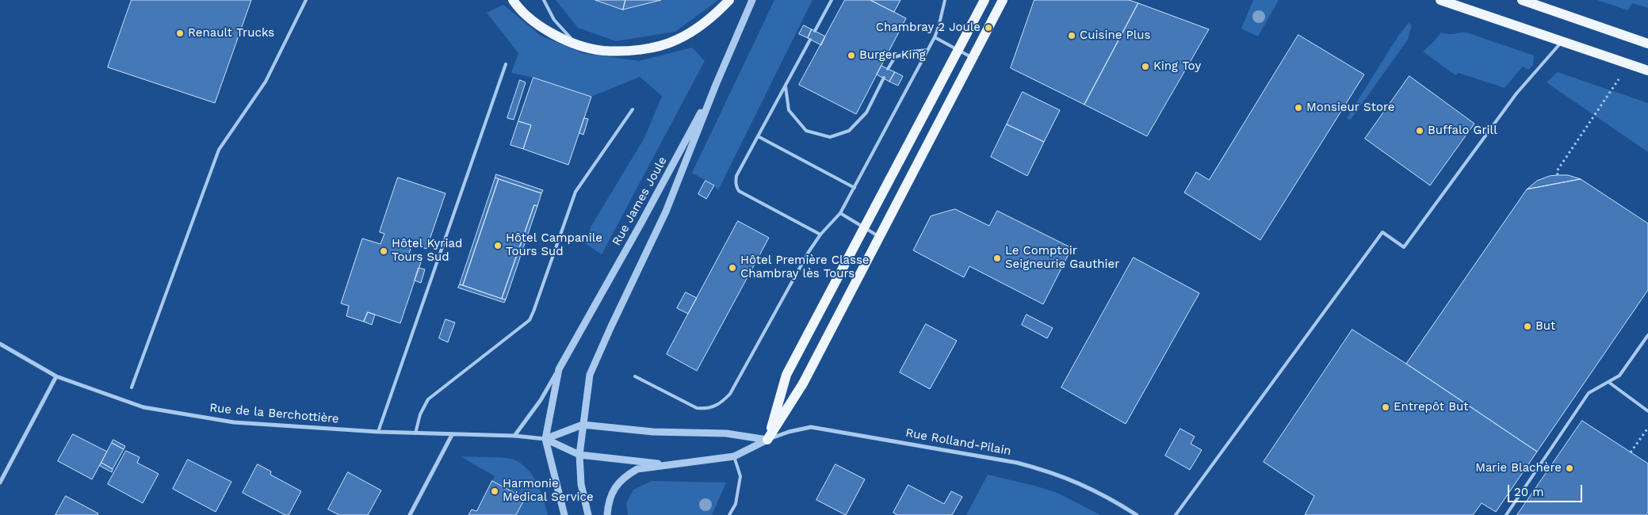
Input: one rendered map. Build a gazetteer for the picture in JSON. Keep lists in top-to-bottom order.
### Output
{
  "streets": {
    "street": ["Rue James Joule", "Rue de la Berchottière", "Rue Rolland-Pilain"]
  },
  "crossings": [
    ["Rue James Joule", "Rue de la Berchottière"]
  ],
  "places": [
    "Chambray 2 Joule",
    "Renault Trucks",
    "Cuisine Plus",
    "Burger King",
    "King Toy",
    "Monsieur Store",
    "Buffalo Grill",
    "Hôtel Campanile Tours Sud",
    "Hôtel Kyriad Tours Sud",
    "Le Comptoir Seigneurie Gauthier",
    "Hôtel Première Classe Chambray lès Tours",
    "But",
    "Entrepôt But",
    "Marie Blachère",
    "Harmonie Médical Service"
  ],
  "scale_bar": "20 m"
}
